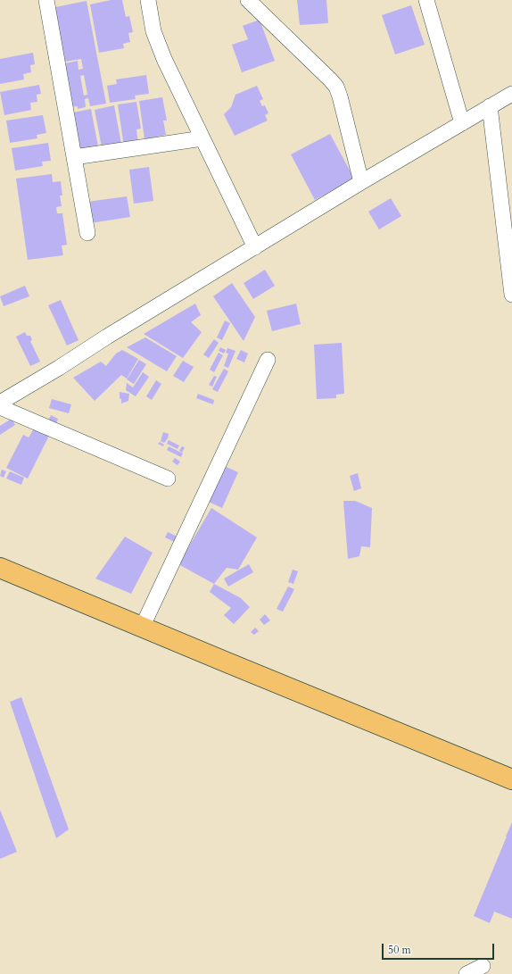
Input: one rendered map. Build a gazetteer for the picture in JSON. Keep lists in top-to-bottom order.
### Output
{
  "scale_bar": "50 m"
}
